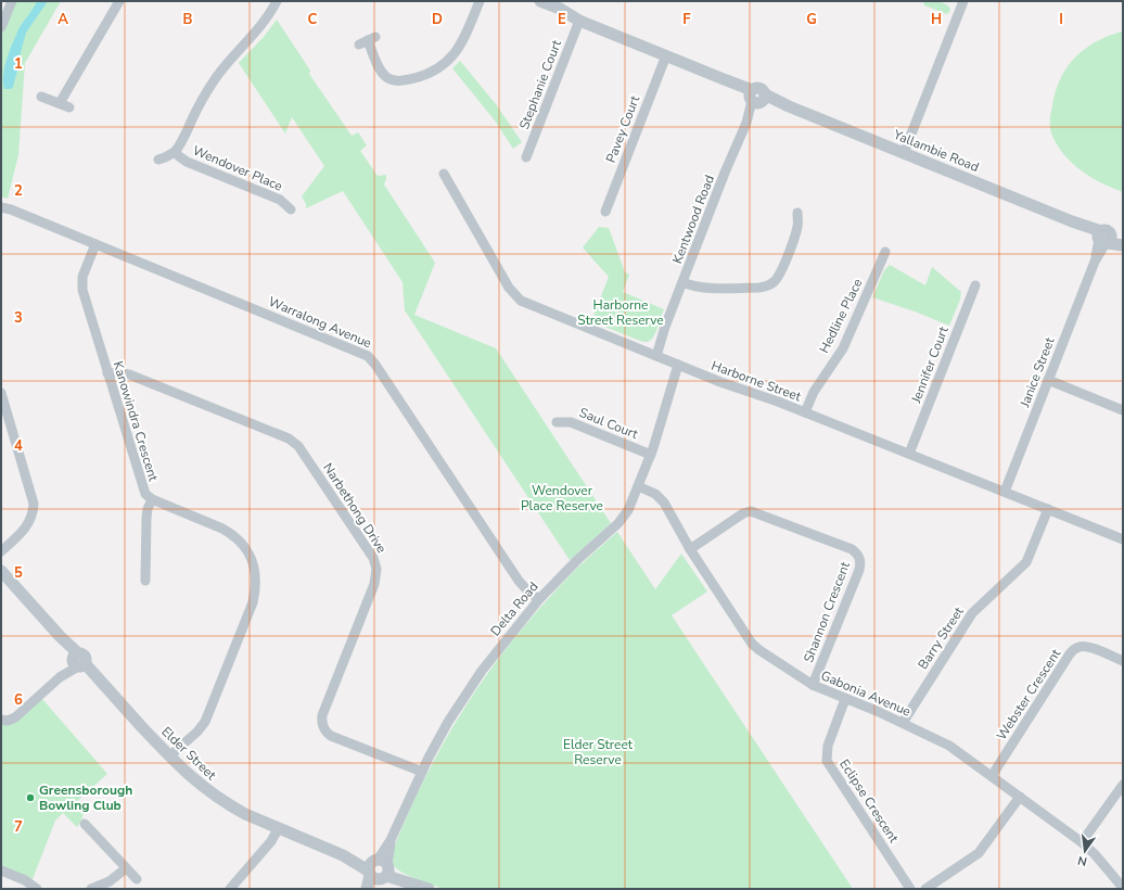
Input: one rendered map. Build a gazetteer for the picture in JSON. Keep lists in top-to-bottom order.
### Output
{
  "streets": {
    "street": [
      "Stephanie Court",
      "Pavey Court",
      "Yallambie Road",
      "Wendover Place",
      "Kentwood Road",
      "Hedline Place",
      "Warralong Avenue",
      "Jennifer Court",
      "Janice Street",
      "Harborne Street",
      "Kanowindra Crescent",
      "Saul Court",
      "Narbethong Drive",
      "Delta Road",
      "Shannon Crescent",
      "Barry Street",
      "Gabonia Avenue",
      "Webster Crescent",
      "Elder Street",
      "Eclipse Crescent"
    ]
  },
  "crossings": [
    ["Stephanie Court", "Yallambie Road"],
    ["Pavey Court", "Yallambie Road"],
    ["Yallambie Road", "Kentwood Road"],
    ["Yallambie Road", "Janice Street"],
    ["Kentwood Road", "Harborne Street"],
    ["Hedline Place", "Harborne Street"],
    ["Warralong Avenue", "Kanowindra Crescent"],
    ["Warralong Avenue", "Delta Road"],
    ["Jennifer Court", "Harborne Street"],
    ["Janice Street", "Harborne Street"],
    ["Harborne Street", "Delta Road"],
    ["Harborne Street", "Barry Street"],
    ["Kanowindra Crescent", "Narbethong Drive"],
    ["Kanowindra Crescent", "Elder Street"],
    ["Saul Court", "Delta Road"],
    ["Narbethong Drive", "Delta Road"],
    ["Delta Road", "Gabonia Avenue"],
    ["Delta Road", "Elder Street"],
    ["Shannon Crescent", "Gabonia Avenue"],
    ["Barry Street", "Gabonia Avenue"],
    ["Gabonia Avenue", "Webster Crescent"],
    ["Gabonia Avenue", "Eclipse Crescent"]
  ],
  "parks": ["Harborne Street Reserve", "Wendover Place Reserve", "Elder Street Reserve"],
  "places": ["Greensborough Bowling Club"],
  "north": "bottom",
  "grid": {
    "columns": [
      "A",
      "B",
      "C",
      "D",
      "E",
      "F",
      "G",
      "H",
      "I"
    ],
    "rows": [
      "1",
      "2",
      "3",
      "4",
      "5",
      "6",
      "7"
    ]
  }
}
